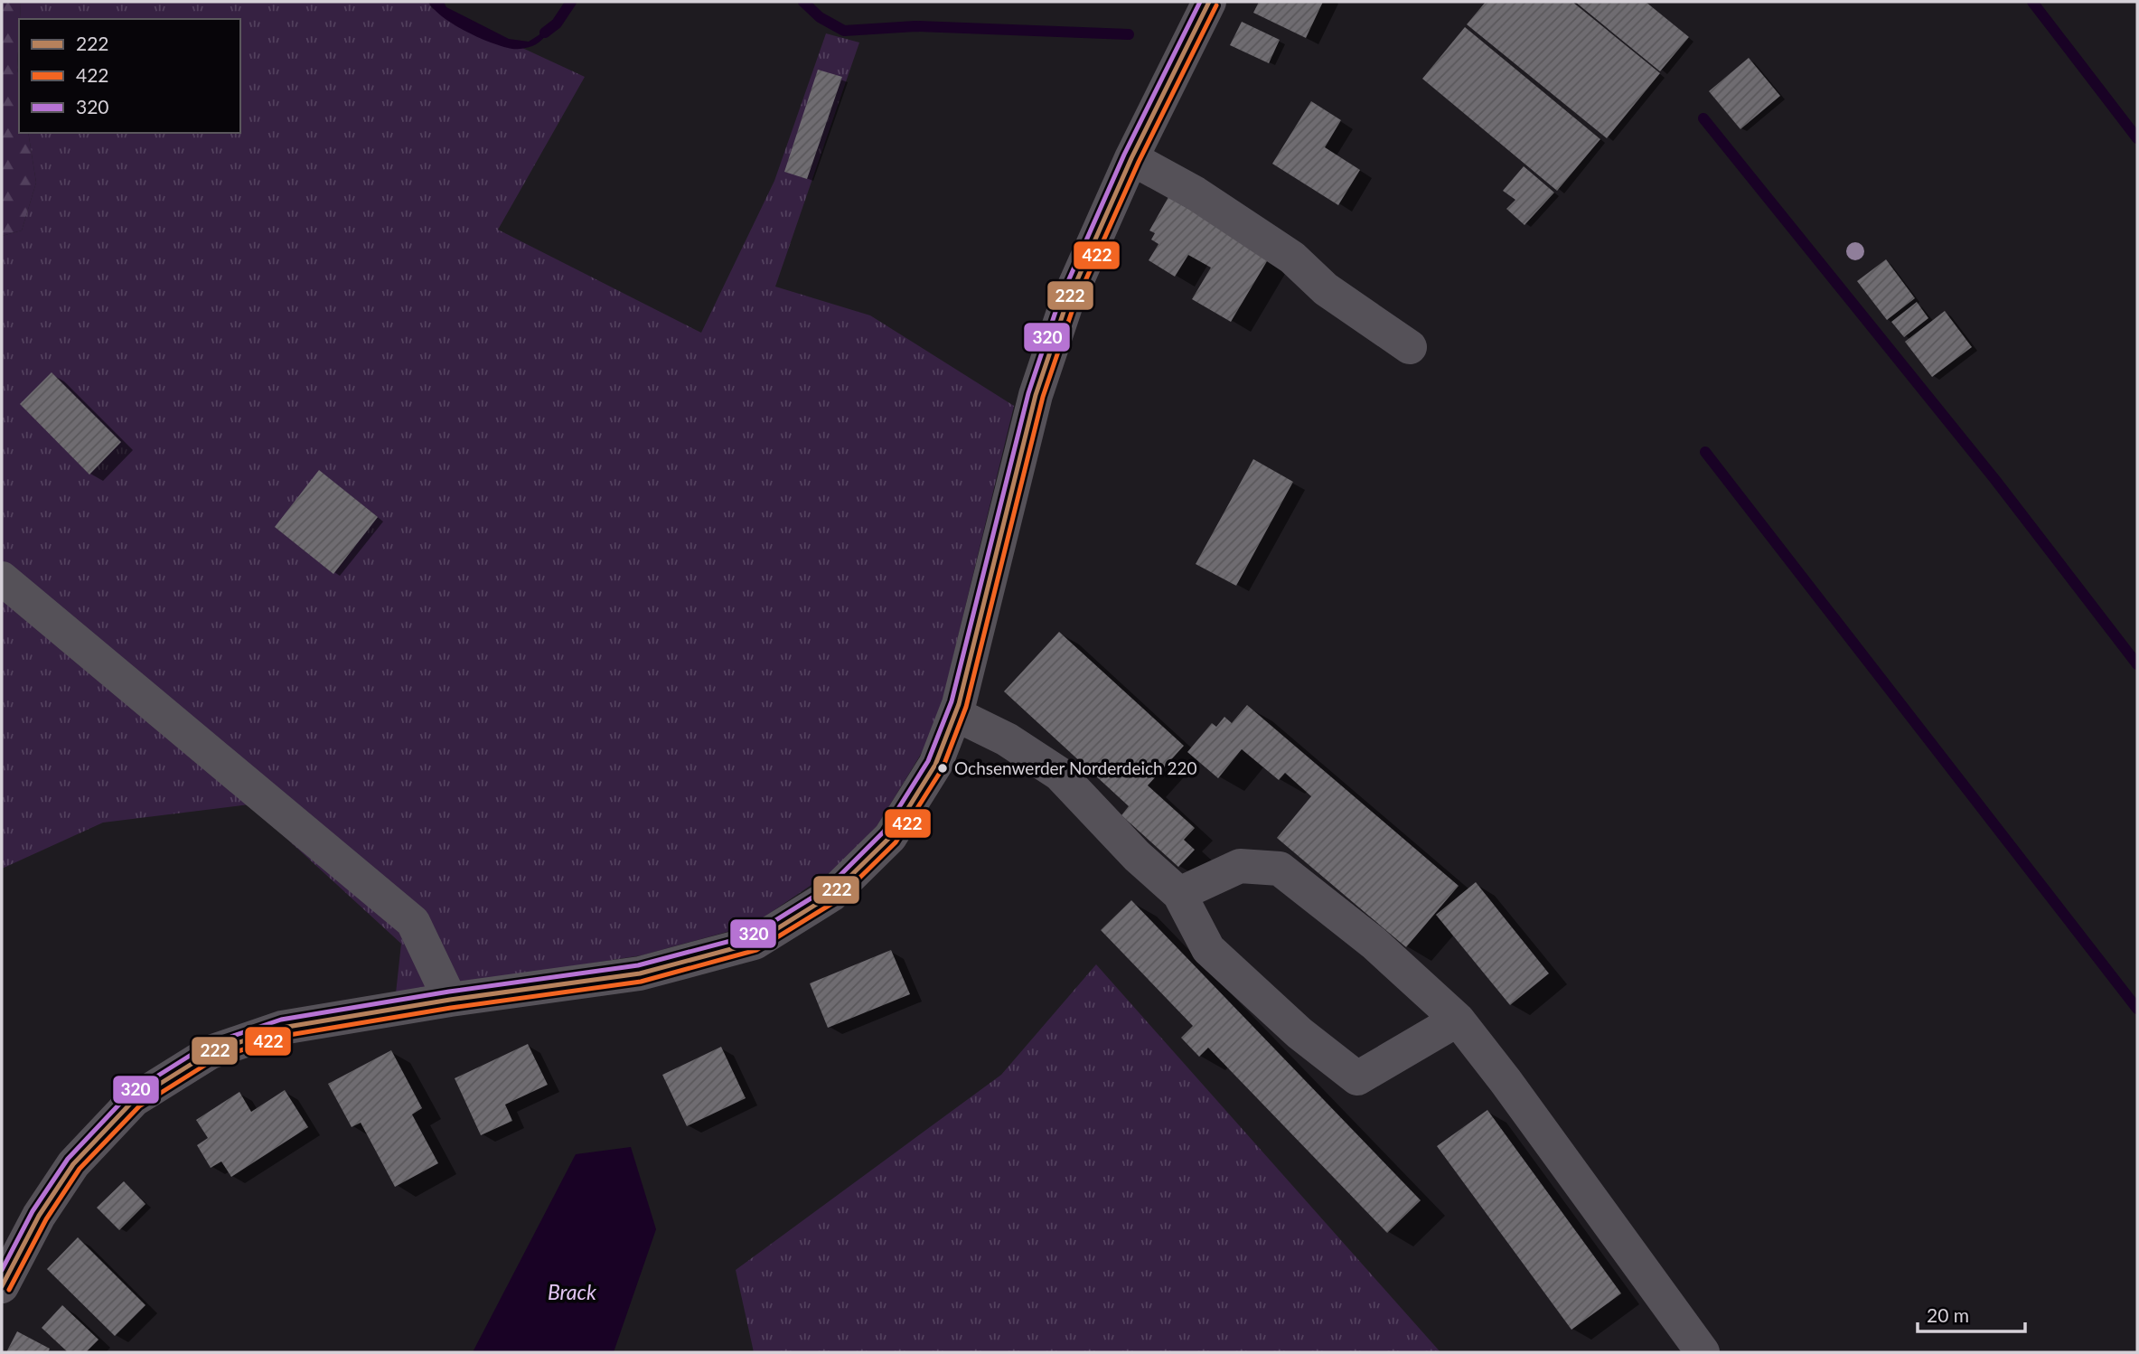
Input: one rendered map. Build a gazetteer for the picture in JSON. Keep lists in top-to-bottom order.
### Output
{
  "water": ["Brack"],
  "places": ["Ochsenwerder Norderdeich 220"],
  "lines": ["transit line 222", "transit line 320", "transit line 422"],
  "legend": ["222", "422", "320"],
  "scale_bar": "20 m"
}
